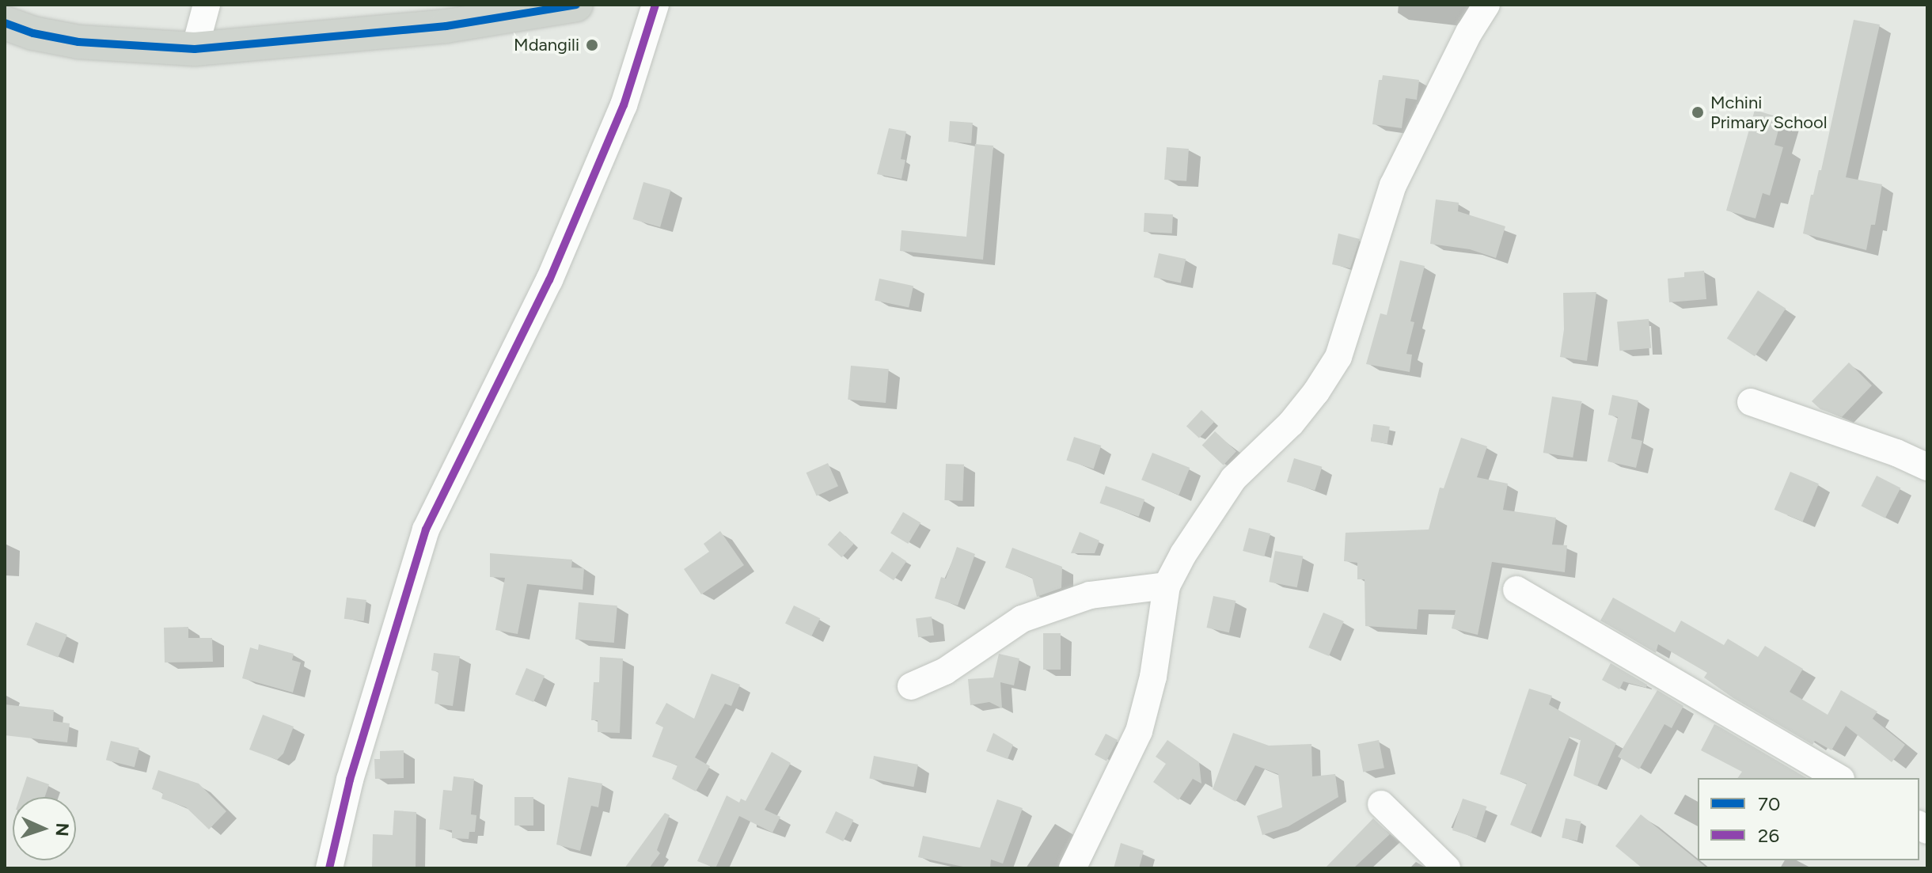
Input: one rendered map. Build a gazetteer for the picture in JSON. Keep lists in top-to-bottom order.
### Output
{
  "places": ["Mdangili", "Mchini Primary School"],
  "lines": ["transit line 70", "transit line 26"],
  "legend": ["70", "26"],
  "north": "right"
}
